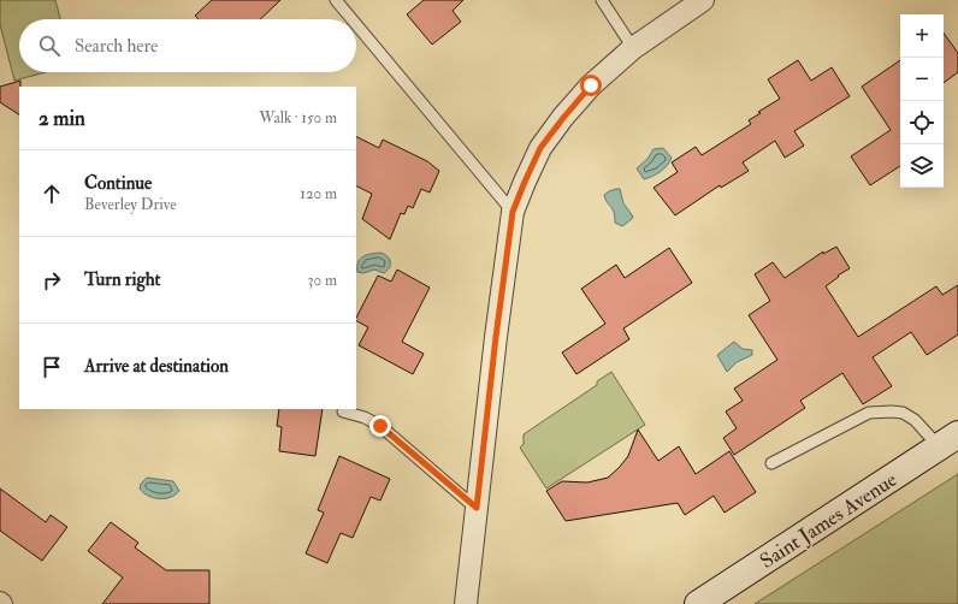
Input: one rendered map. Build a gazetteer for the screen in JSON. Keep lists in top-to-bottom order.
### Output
{
  "streets": {
    "main road": ["Saint James Avenue"]
  },
  "page": {
    "map_buttons": ["+", "−"],
    "search": "Search here",
    "heading": ["2 min", "Walk · 150 m"],
    "list": [
      ["Continue", "Beverley Drive", "120 m"],
      ["Turn right", "30 m"],
      "Arrive at destination"
    ]
  }
}
